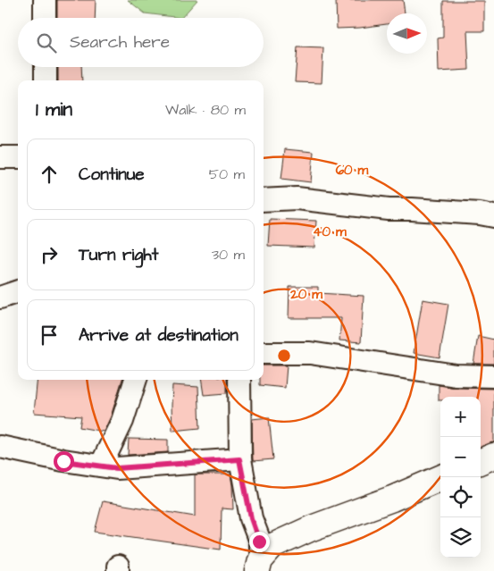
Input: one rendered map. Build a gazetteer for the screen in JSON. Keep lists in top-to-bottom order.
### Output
{
  "north": "right",
  "page": {
    "search": "Search here",
    "heading": ["1 min", "Walk · 80 m"],
    "list": [
      ["Continue", "50 m"],
      ["Turn right", "30 m"],
      "Arrive at destination"
    ],
    "map_buttons": ["+", "−"]
  },
  "rings": ["60 m", "40 m", "20 m"]
}
